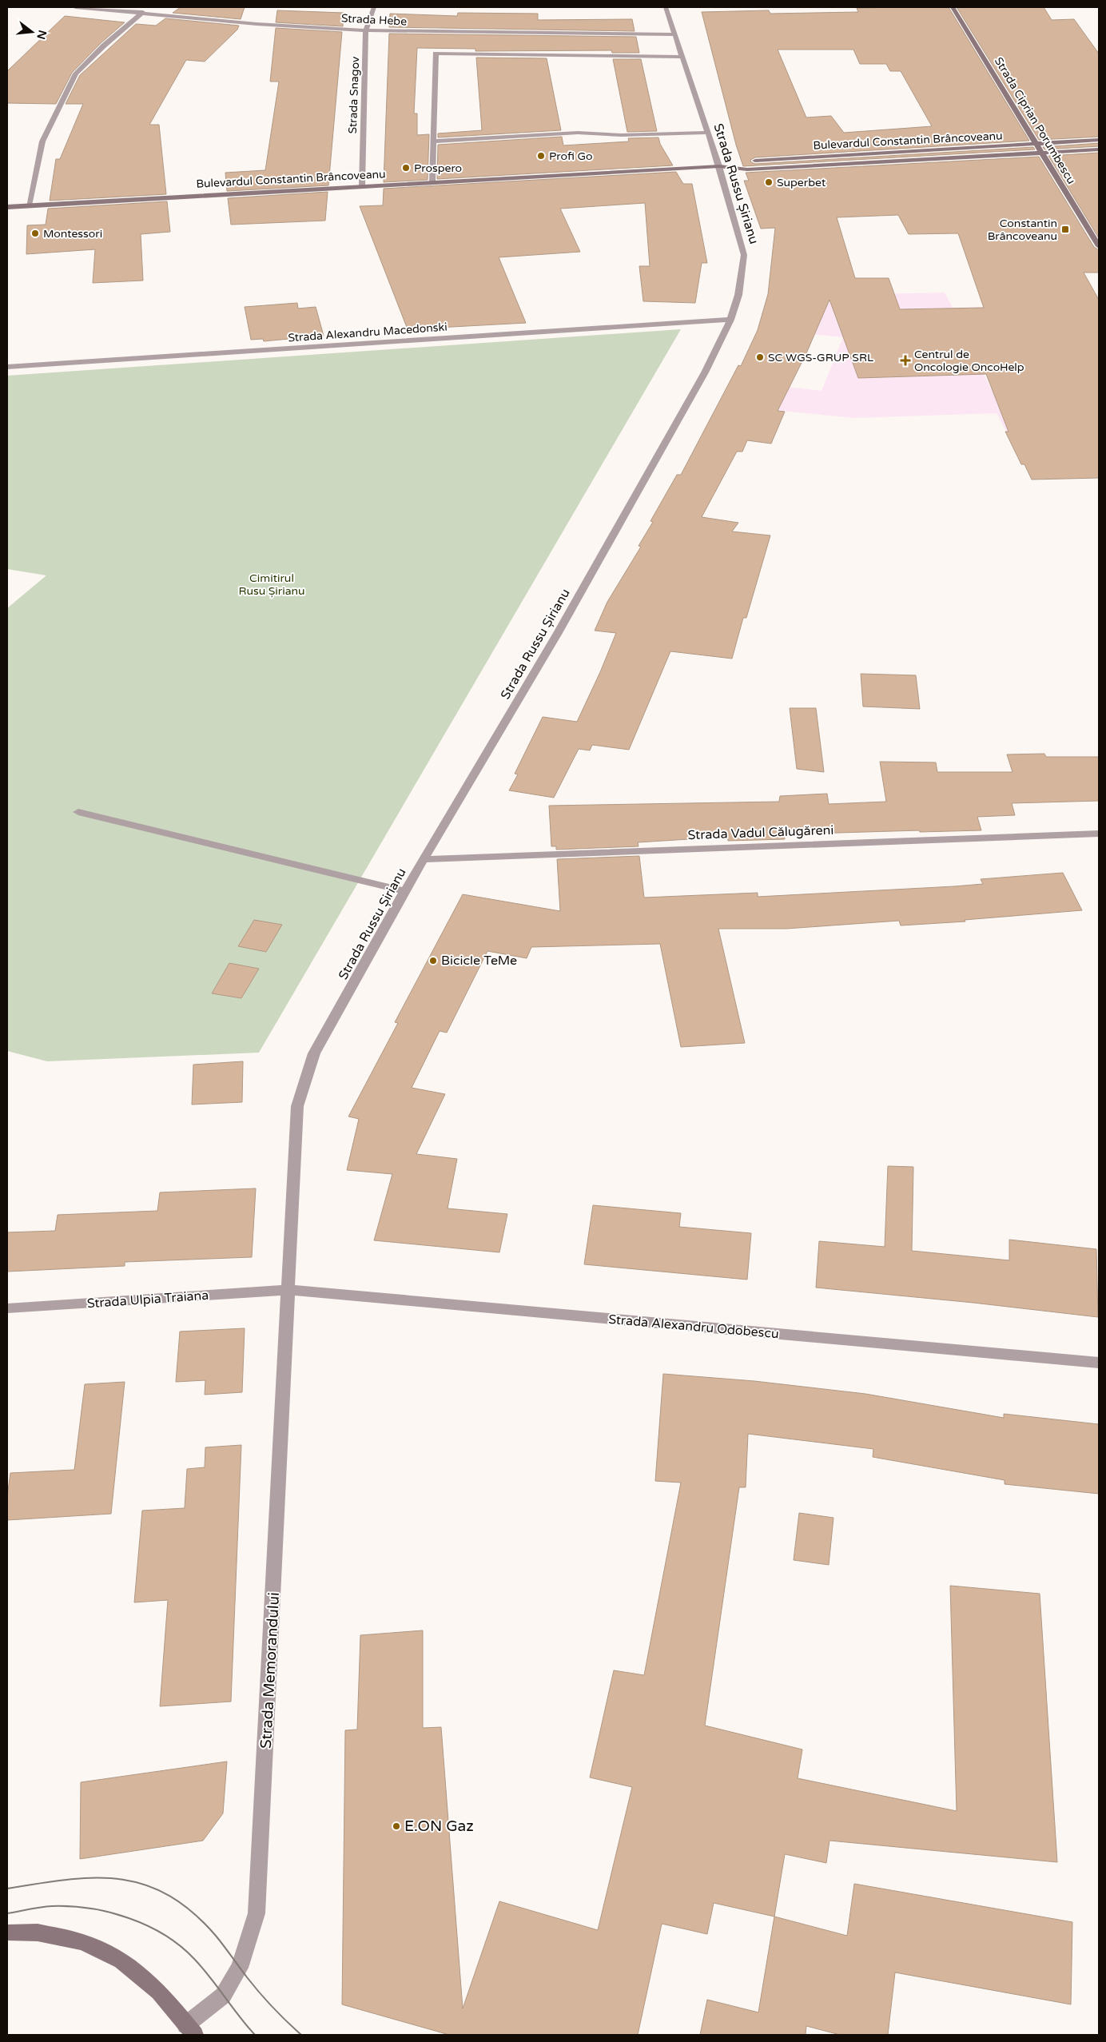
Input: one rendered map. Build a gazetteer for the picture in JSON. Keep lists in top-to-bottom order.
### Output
{
  "streets": {
    "main road": ["Strada Ciprian Porumbescu", "Bulevardul Constantin Brâncoveanu"],
    "street": [
      "Strada Hebe",
      "Strada Snagov",
      "Strada Russu Șirianu",
      "Strada Alexandru Macedonski",
      "Strada Vadul Călugăreni",
      "Strada Ulpia Traiana",
      "Strada Alexandru Odobescu",
      "Strada Memorandului"
    ]
  },
  "crossings": [
    ["Strada Hebe", "Strada Snagov"],
    ["Strada Hebe", "Strada Russu Șirianu"],
    ["Strada Snagov", "Bulevardul Constantin Brâncoveanu"],
    ["Strada Ciprian Porumbescu", "Bulevardul Constantin Brâncoveanu"],
    ["Bulevardul Constantin Brâncoveanu", "Strada Russu Șirianu"],
    ["Strada Russu Șirianu", "Strada Alexandru Macedonski"],
    ["Strada Russu Șirianu", "Strada Vadul Călugăreni"],
    ["Strada Russu Șirianu", "Strada Ulpia Traiana"],
    ["Strada Russu Șirianu", "Strada Alexandru Odobescu"],
    ["Strada Russu Șirianu", "Strada Memorandului"],
    ["Strada Ulpia Traiana", "Strada Alexandru Odobescu"],
    ["Strada Ulpia Traiana", "Strada Memorandului"],
    ["Strada Alexandru Odobescu", "Strada Memorandului"]
  ],
  "parks": ["Cimitirul Rusu Șirianu"],
  "places": {
    "other": [
      "Profi Go",
      "Prospero",
      "Superbet",
      "Montessori",
      "SC WGS-GRUP SRL",
      "Bicicle TeMe",
      "E.ON Gaz"
    ],
    "transit": ["Constantin Brâncoveanu"],
    "health": ["Centrul de Oncologie OncoHelp"]
  },
  "north": "right"
}
